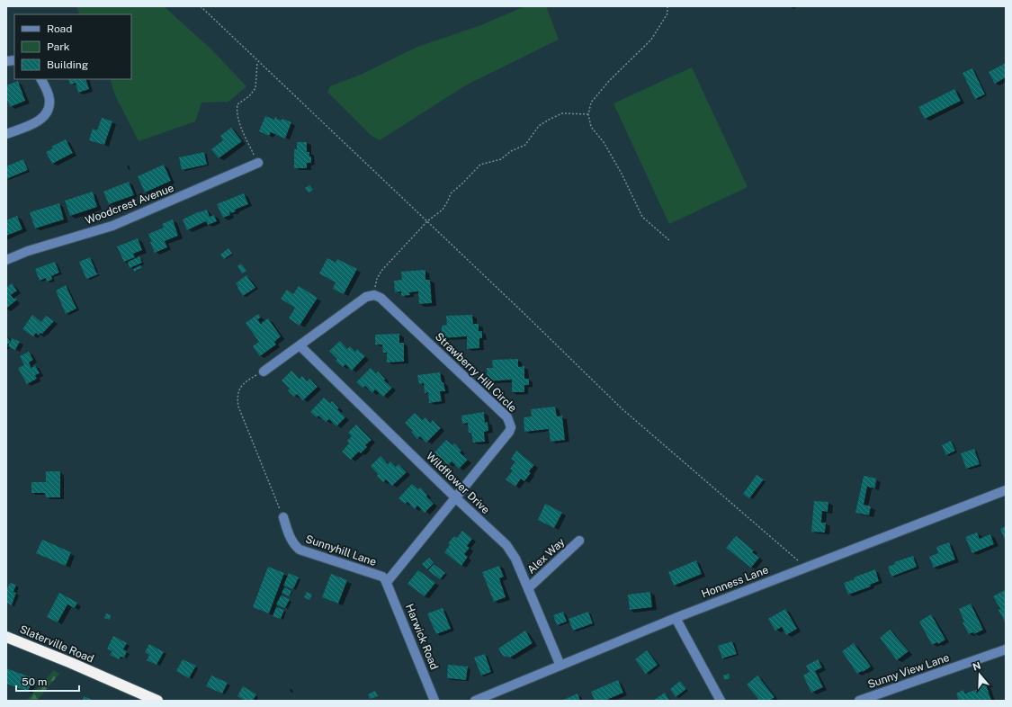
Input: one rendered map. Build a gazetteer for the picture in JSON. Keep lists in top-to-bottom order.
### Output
{
  "streets": {
    "highway": ["Slaterville Road"],
    "street": [
      "Woodcrest Avenue",
      "Strawberry Hill Circle",
      "Wildflower Drive",
      "Sunnyhill Lane",
      "Alex Way",
      "Honness Lane",
      "Harwick Road",
      "Sunny View Lane"
    ]
  },
  "crossings": [
    ["Strawberry Hill Circle", "Wildflower Drive"],
    ["Strawberry Hill Circle", "Sunnyhill Lane"],
    ["Strawberry Hill Circle", "Harwick Road"],
    ["Wildflower Drive", "Alex Way"],
    ["Wildflower Drive", "Honness Lane"],
    ["Sunnyhill Lane", "Harwick Road"]
  ],
  "legend": ["Road", "Park", "Building"],
  "scale_bar": "50 m",
  "north": "top"
}
